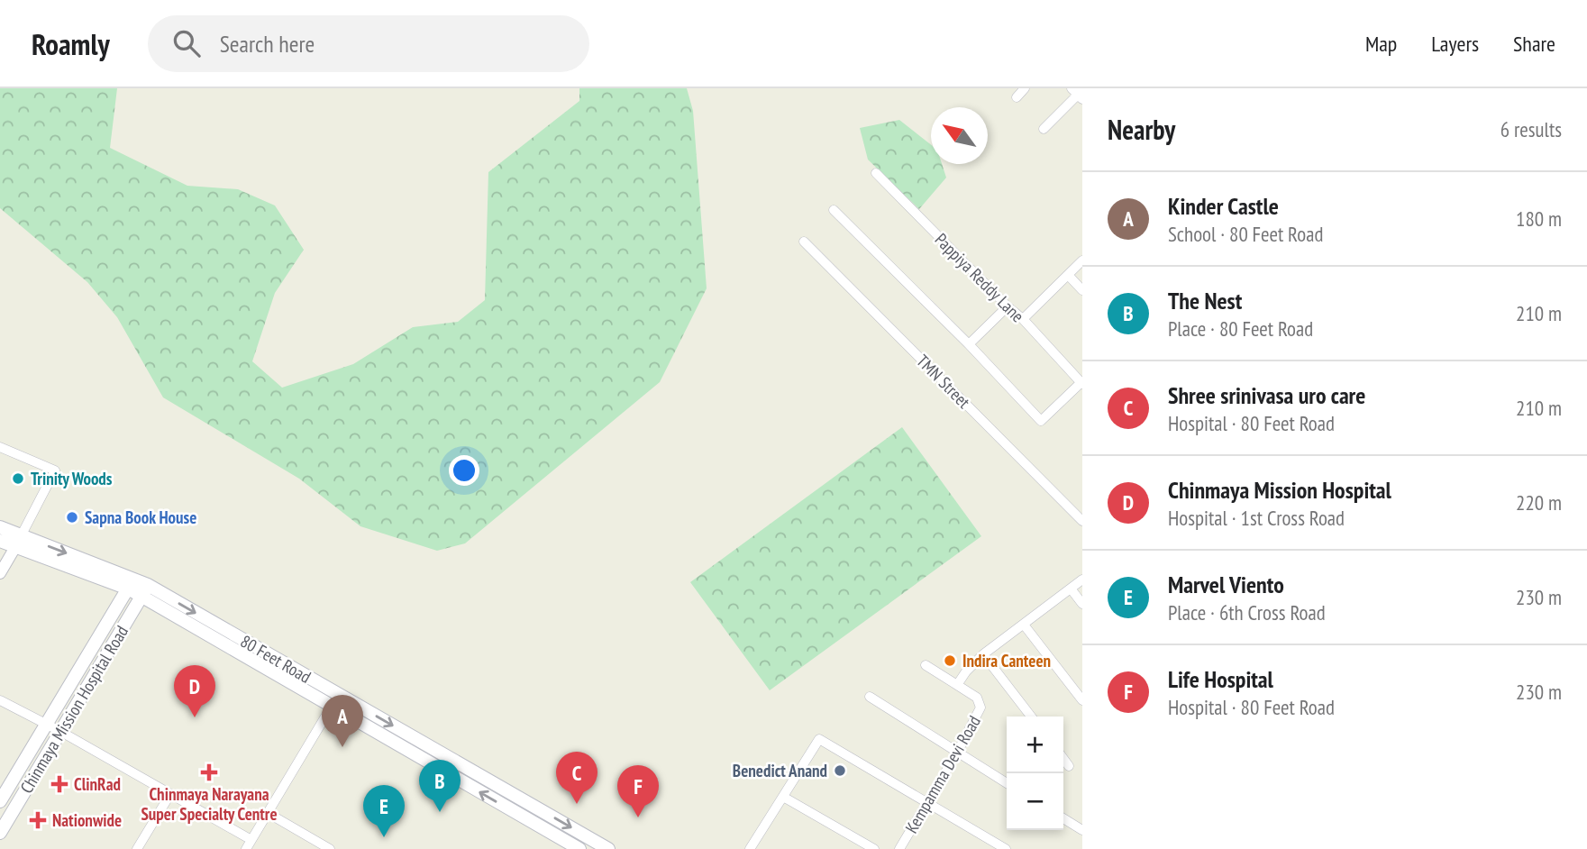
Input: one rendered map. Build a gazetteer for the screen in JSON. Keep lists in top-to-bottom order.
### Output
{
  "streets": {
    "main road": ["80 Feet Road", "Chinmaya Mission Hospital Road"],
    "street": ["Pappiya Reddy Lane", "TMN Street", "Kempamma Devi Road"]
  },
  "crossings": [
    ["80 Feet Road", "Chinmaya Mission Hospital Road"]
  ],
  "places": {
    "other": [
      "Trinity Woods",
      "Sapna Book House",
      "Indira Canteen",
      "Benedict Anand"
    ],
    "health": ["Chinmaya Narayana Super Specialty Centre", "ClinRad", "Nationwide"]
  },
  "north": "top left",
  "page": {
    "header": "Roamly",
    "search": "Search here",
    "nav": ["Map", "Layers", "Share"],
    "heading": ["Nearby", "6 results"],
    "list": [
      {
        "mark": "A",
        "name": "Kinder Castle",
        "note": "School · 80 Feet Road",
        "value": "180 m"
      },
      {
        "mark": "B",
        "name": "The Nest",
        "note": "Place · 80 Feet Road",
        "value": "210 m"
      },
      {
        "mark": "C",
        "name": "Shree srinivasa uro care",
        "note": "Hospital · 80 Feet Road",
        "value": "210 m"
      },
      {
        "mark": "D",
        "name": "Chinmaya Mission Hospital",
        "note": "Hospital · 1st Cross Road",
        "value": "220 m"
      },
      {
        "mark": "E",
        "name": "Marvel Viento",
        "note": "Place · 6th Cross Road",
        "value": "230 m"
      },
      {
        "mark": "F",
        "name": "Life Hospital",
        "note": "Hospital · 80 Feet Road",
        "value": "230 m"
      }
    ],
    "pins": [
      "D",
      "A",
      "C",
      "B",
      "F",
      "E"
    ],
    "map_buttons": ["+", "−"]
  }
}
